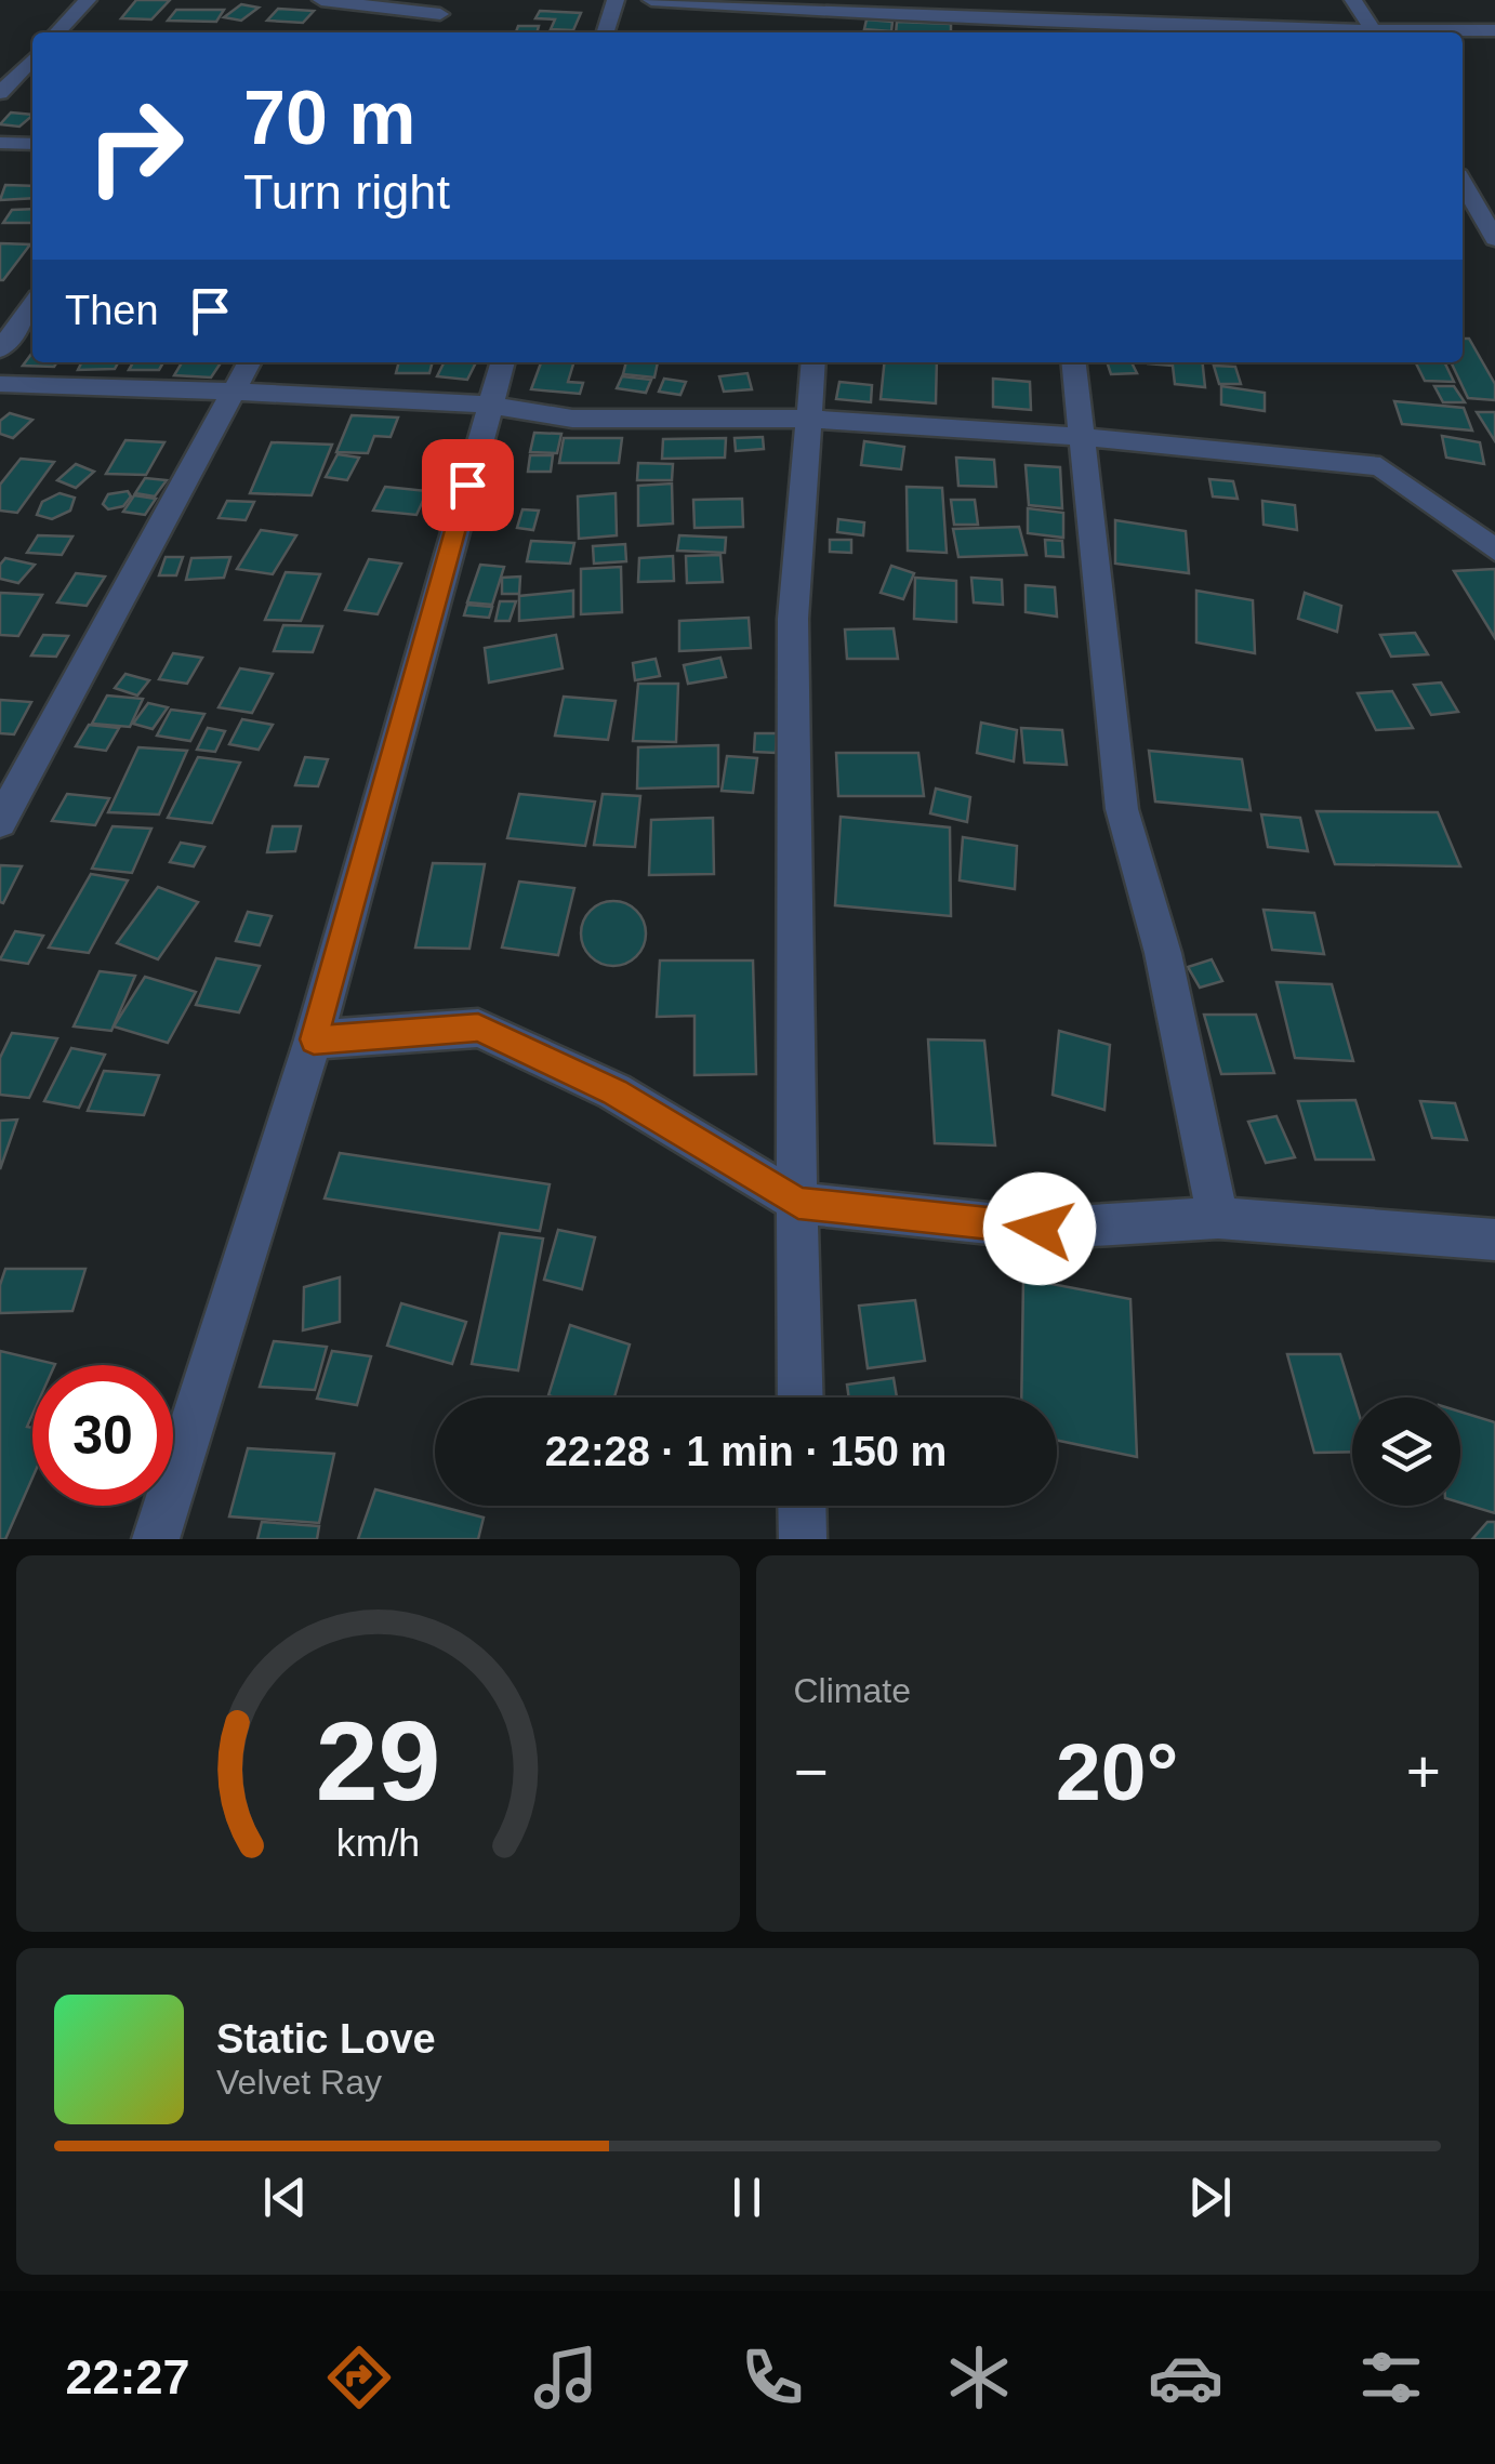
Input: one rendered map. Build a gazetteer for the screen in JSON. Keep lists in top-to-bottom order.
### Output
{
  "page": {
    "turn": ["70 m", "Turn right"],
    "then": "Then",
    "limit": "30",
    "trip": "22:28 · 1 min · 150 m",
    "tile": "Climate",
    "heat": ["−", "20°", "+"],
    "song": ["Static Love", "Velvet Ray"],
    "tabs": "22:27",
    "gauge": ["29", "km/h"]
  }
}
